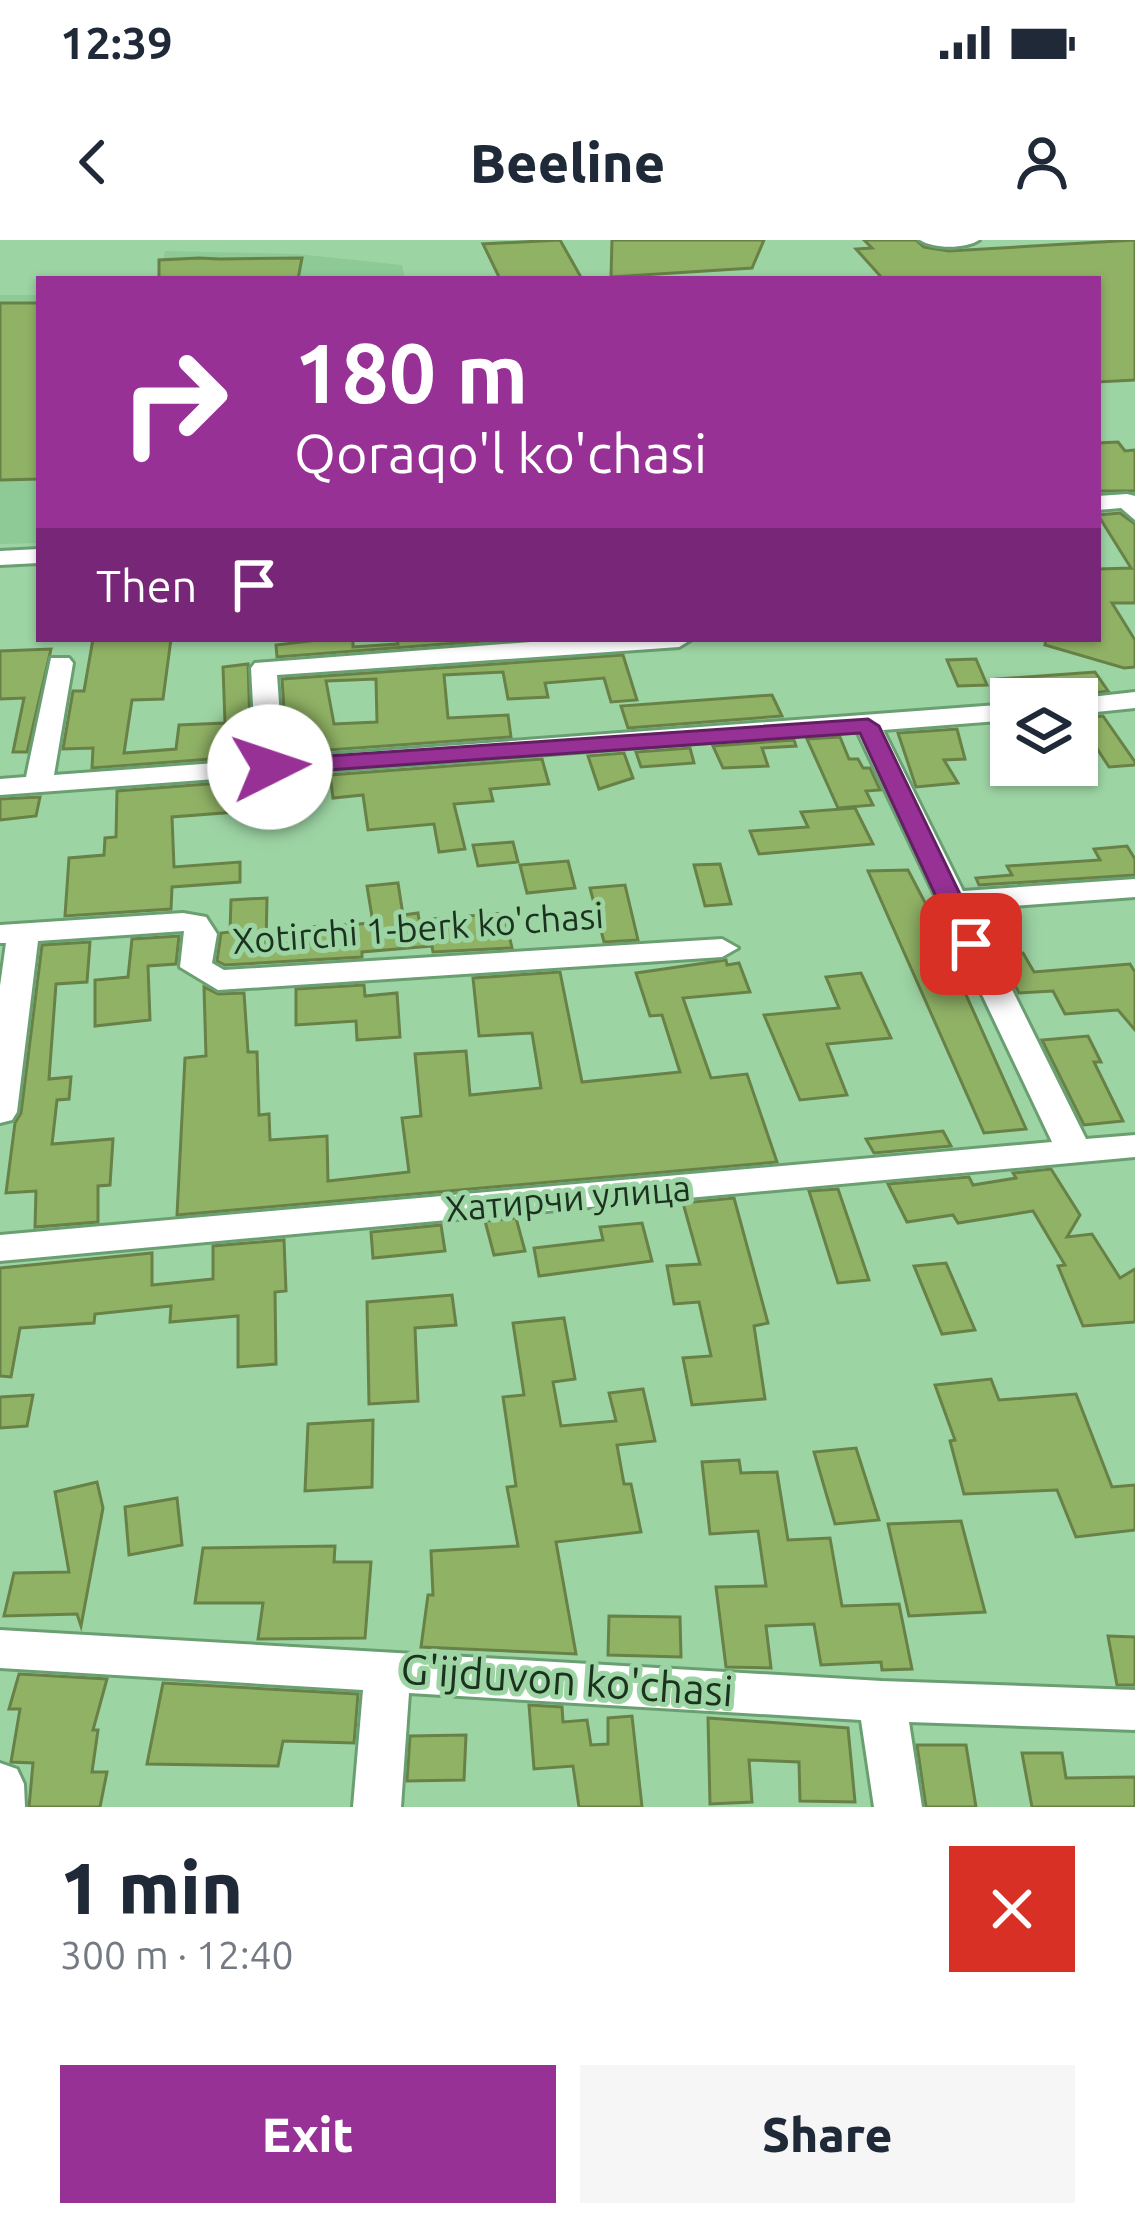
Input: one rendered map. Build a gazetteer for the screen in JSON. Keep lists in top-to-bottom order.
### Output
{
  "streets": {
    "street": ["Xotirchi 1-berk ko'chasi", "Хатирчи улица", "G'ijduvon ko'chasi"]
  },
  "page": {
    "status": "12:39",
    "header": "Beeline",
    "turn": ["180 m", "Qoraqo'l ko'chasi"],
    "then": "Then",
    "heading": ["1 min", "300 m · 12:40"],
    "buttons": ["Exit", "Share"]
  }
}
